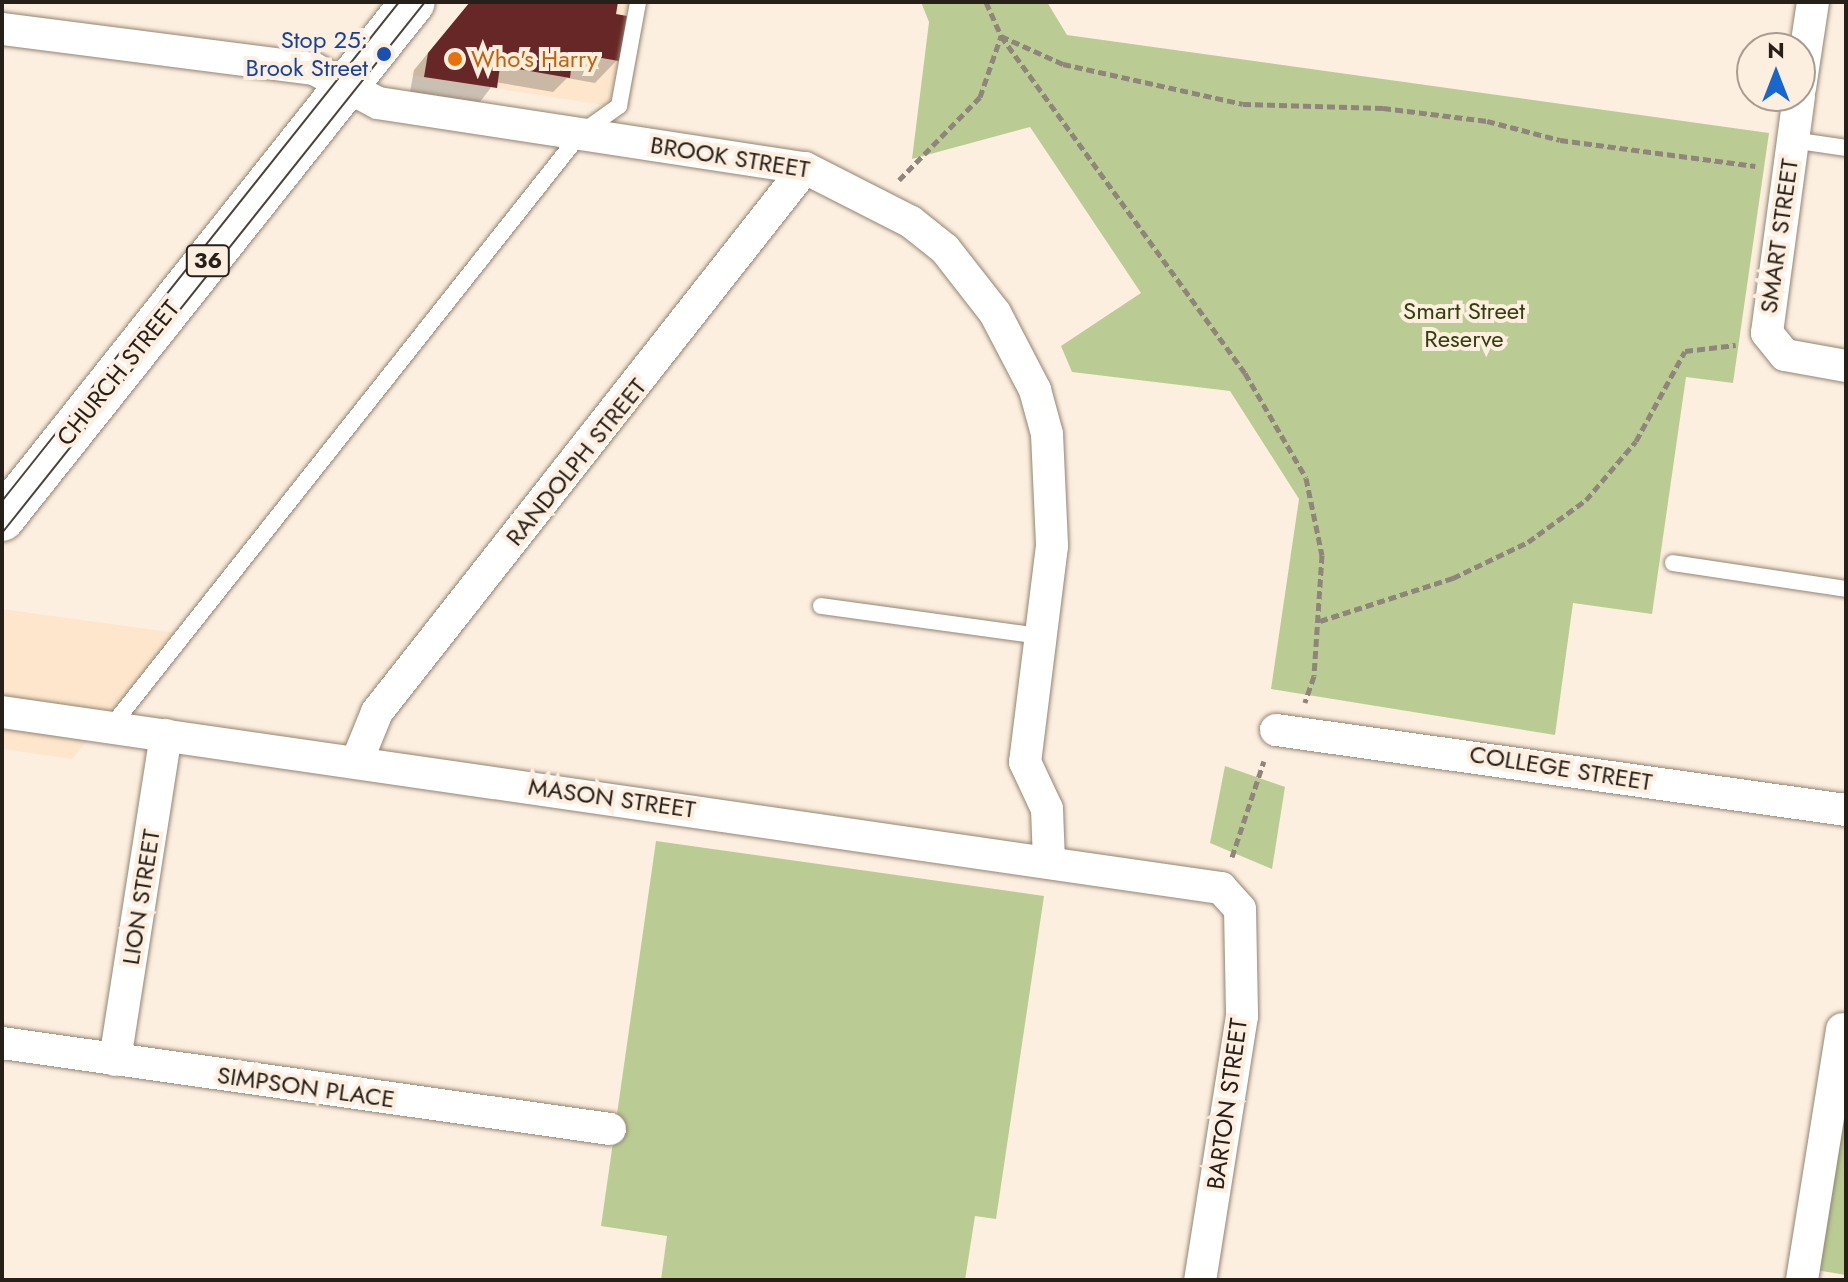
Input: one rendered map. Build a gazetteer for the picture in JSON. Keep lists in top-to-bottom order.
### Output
{
  "streets": {
    "main road": ["36", "CHURCH STREET"],
    "street": [
      "BROOK STREET",
      "SMART STREET",
      "RANDOLPH STREET",
      "COLLEGE STREET",
      "MASON STREET",
      "LION STREET",
      "SIMPSON PLACE",
      "BARTON STREET"
    ]
  },
  "crossings": [
    ["BROOK STREET", "CHURCH STREET"],
    ["BROOK STREET", "RANDOLPH STREET"],
    ["BROOK STREET", "MASON STREET"],
    ["RANDOLPH STREET", "MASON STREET"],
    ["MASON STREET", "LION STREET"],
    ["MASON STREET", "BARTON STREET"],
    ["LION STREET", "SIMPSON PLACE"]
  ],
  "parks": ["Smart Street Reserve"],
  "places": ["Stop 25: Brook Street", "Who's Harry"],
  "north": "top"
}
